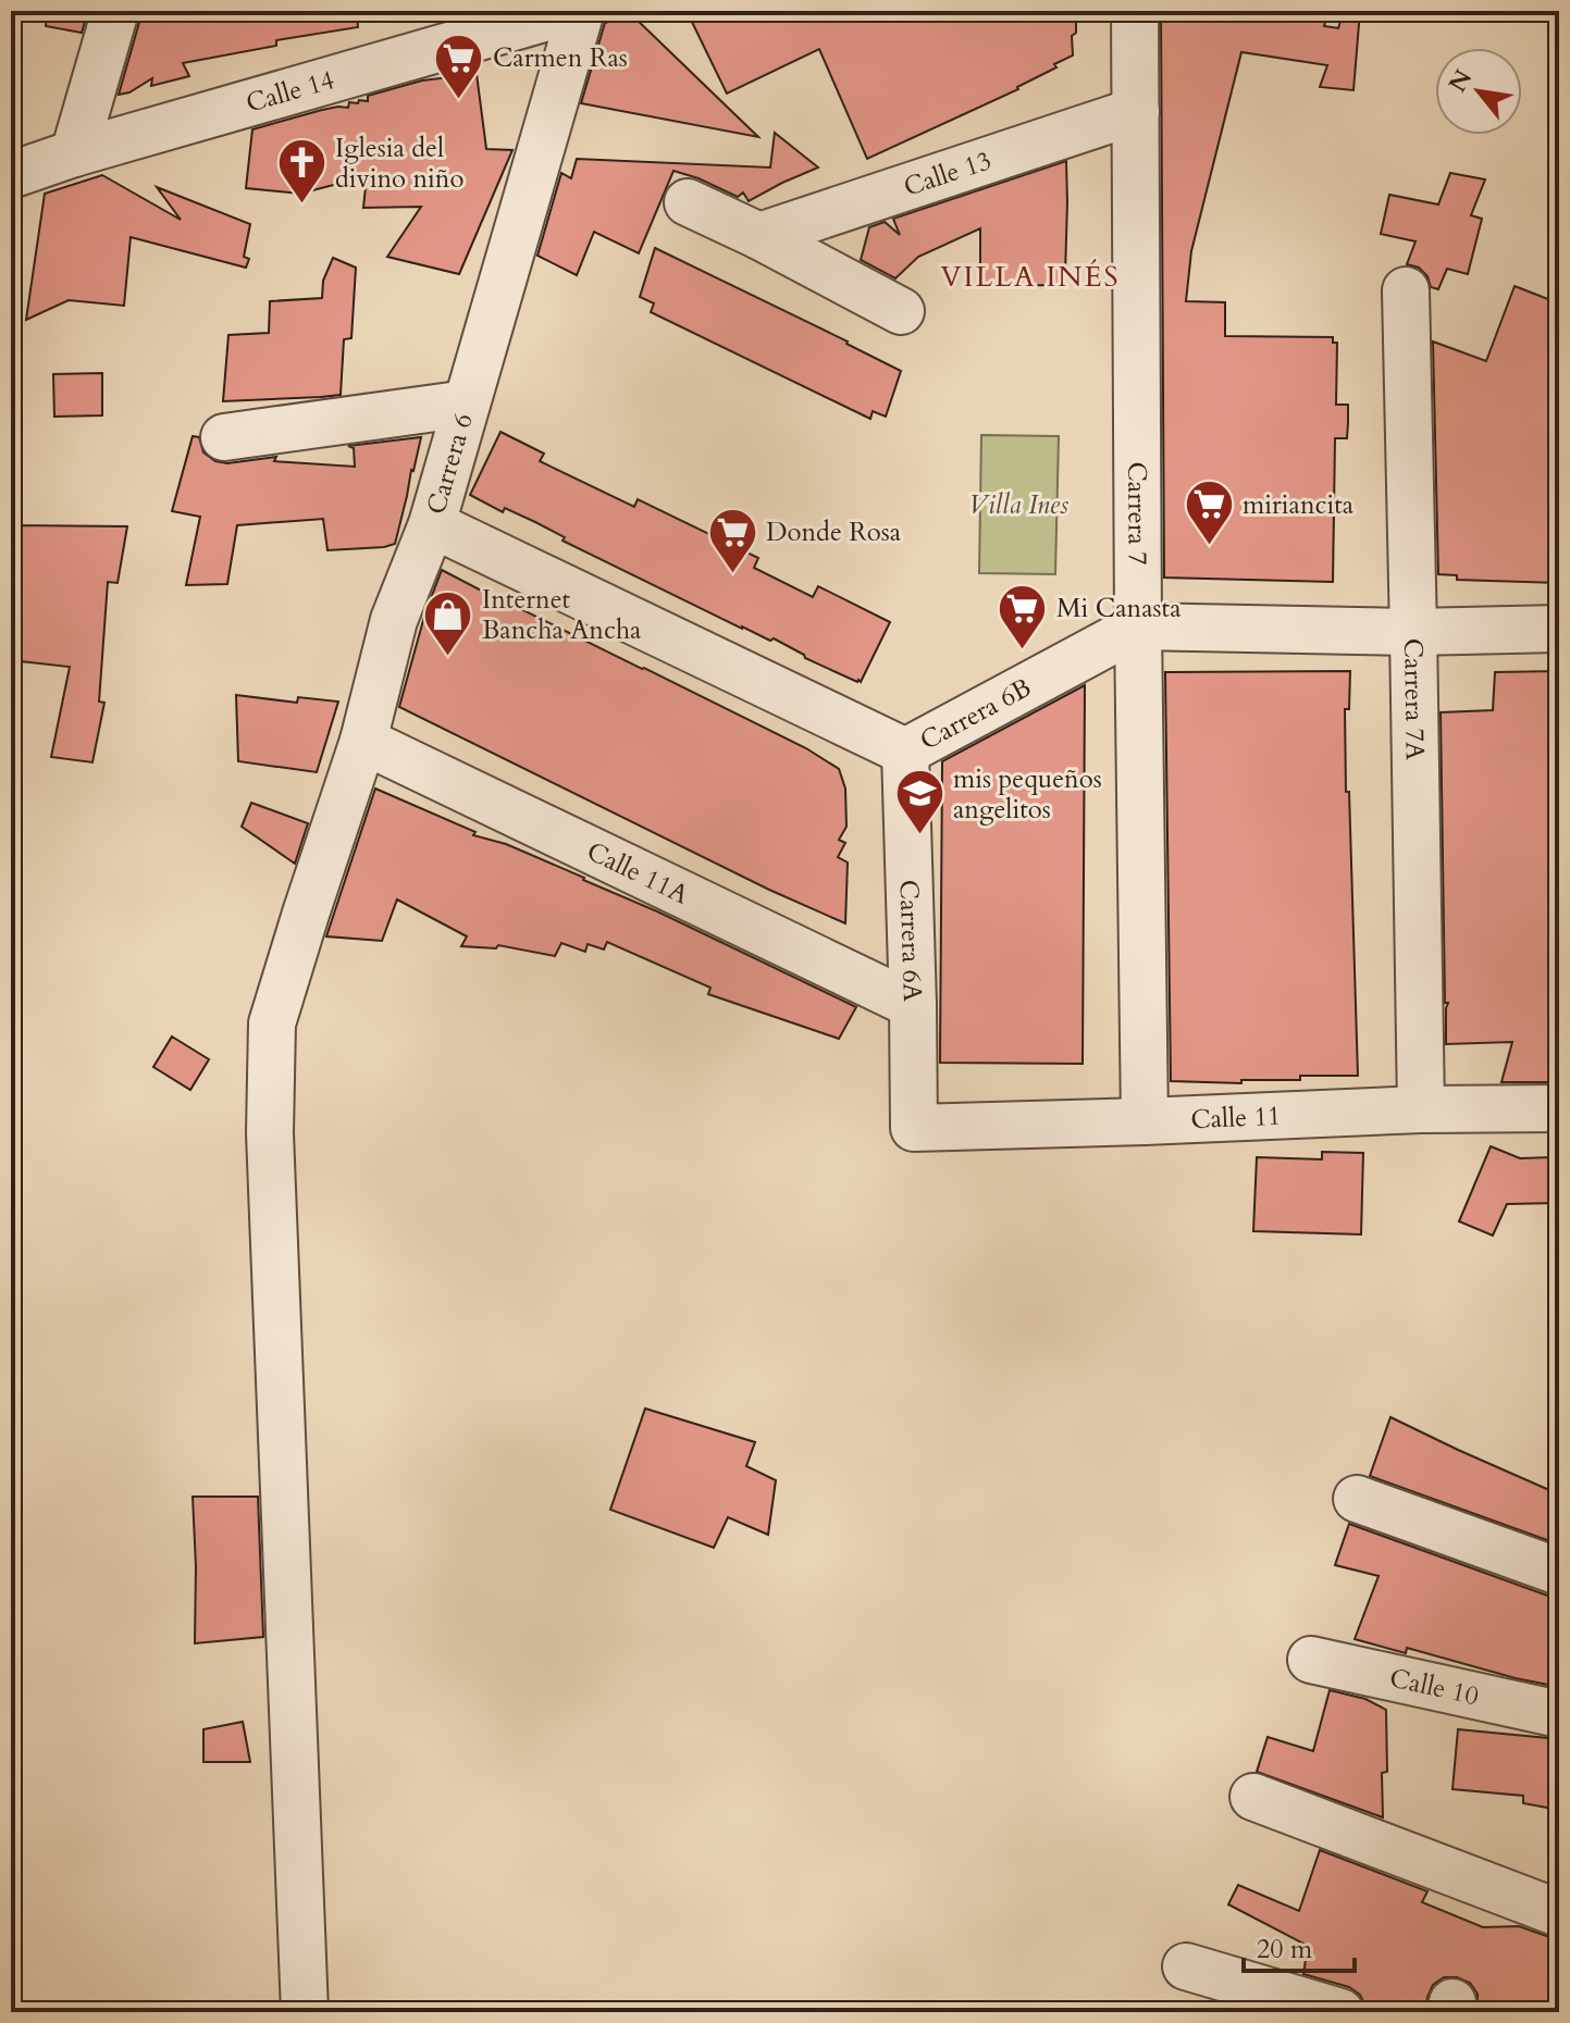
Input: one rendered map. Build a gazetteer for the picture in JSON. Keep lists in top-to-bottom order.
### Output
{
  "streets": {
    "street": [
      "Calle 14",
      "Calle 13",
      "Carrera 6",
      "Carrera 7",
      "Carrera 7A",
      "Carrera 6B",
      "Calle 11A",
      "Carrera 6A",
      "Calle 11",
      "Calle 10"
    ]
  },
  "crossings": [
    ["Calle 13", "Carrera 7"],
    ["Carrera 6", "Carrera 6B"],
    ["Carrera 6", "Calle 11A"],
    ["Carrera 7", "Carrera 6B"],
    ["Carrera 7", "Calle 11"],
    ["Carrera 7A", "Carrera 6B"],
    ["Carrera 7A", "Calle 11"],
    ["Carrera 6B", "Carrera 6A"],
    ["Calle 11A", "Carrera 6A"],
    ["Carrera 6A", "Calle 11"]
  ],
  "districts": ["VILLA INÉS"],
  "parks": ["Villa Ines"],
  "places": {
    "supermarket": [
      "Carmen Ras",
      "miriancita",
      "Donde Rosa",
      "Mi Canasta"
    ],
    "church": ["Iglesia del divino niño"],
    "shop": ["Internet Bancha Ancha"],
    "school or university": ["mis pequeños angelitos"]
  },
  "scale_bar": "20 m",
  "north": "top left"
}
